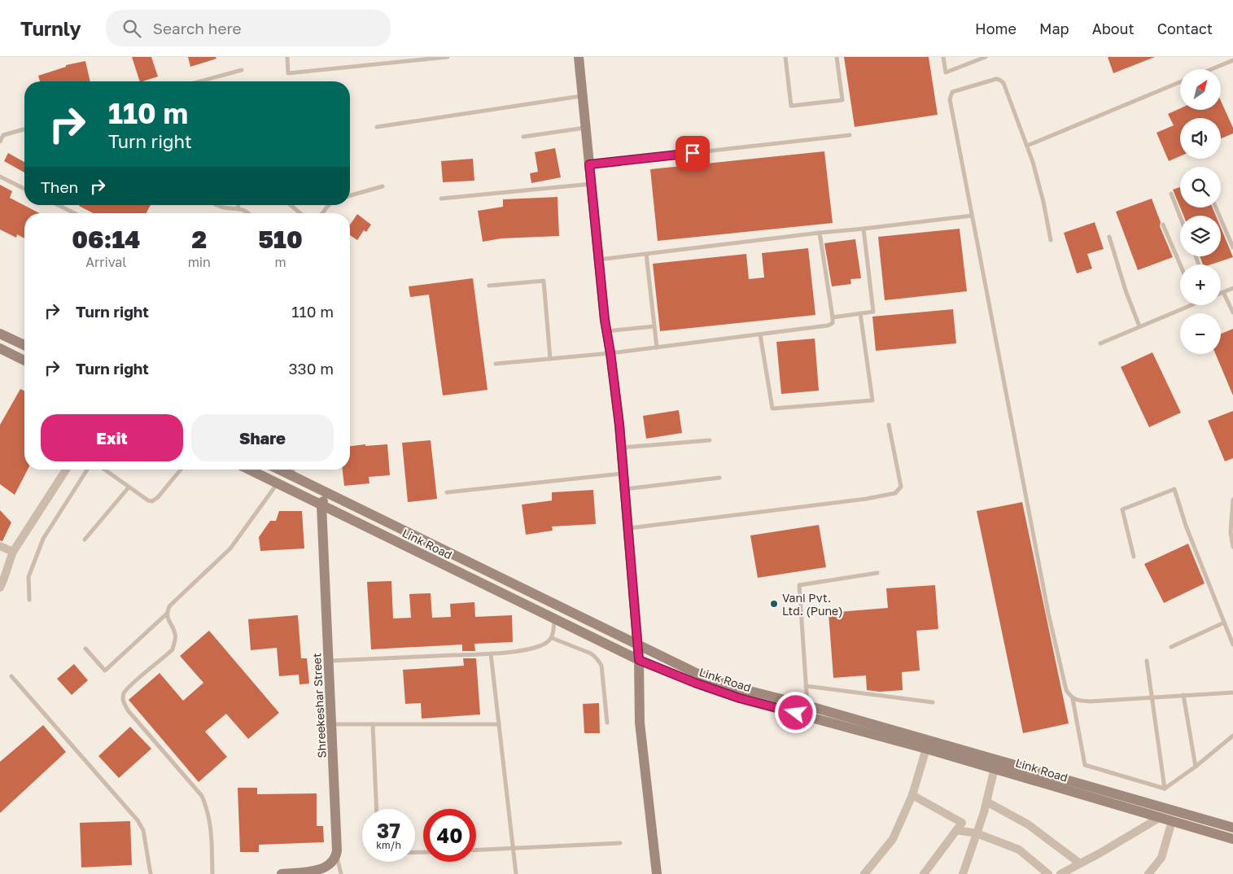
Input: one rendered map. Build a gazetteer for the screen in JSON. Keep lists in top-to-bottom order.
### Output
{
  "streets": {
    "street": ["Link Road", "Shreekeshar Street"]
  },
  "crossings": [
    ["Link Road", "Shreekeshar Street"]
  ],
  "places": ["Vani Pvt. Ltd. (Pune)"],
  "north": "top right",
  "page": {
    "header": "Turnly",
    "search": "Search here",
    "nav": [
      "Home",
      "Map",
      "About",
      "Contact"
    ],
    "map_buttons": ["+", "−"],
    "turn": ["110 m", "Turn right"],
    "then": "Then",
    "eta": [
      "06:14",
      "Arrival",
      "2",
      "min",
      "510",
      "m"
    ],
    "list": [
      {
        "name": "Turn right",
        "value": "110 m"
      },
      {
        "name": "Turn right",
        "value": "330 m"
      }
    ],
    "buttons": ["Exit", "Share"],
    "speed": "37 km/h",
    "limit": "40"
  }
}
